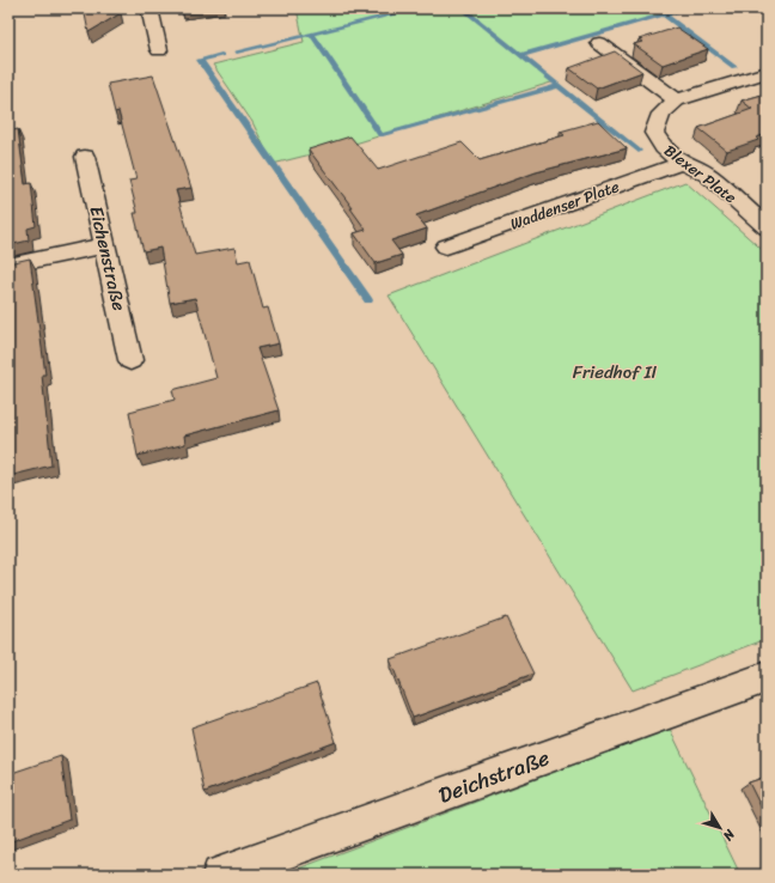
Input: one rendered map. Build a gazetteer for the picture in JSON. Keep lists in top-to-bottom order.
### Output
{
  "streets": {
    "street": [
      "Blexer Plate",
      "Waddenser Plate",
      "Eichenstraße",
      "Deichstraße"
    ]
  },
  "crossings": [
    ["Blexer Plate", "Waddenser Plate"]
  ],
  "parks": ["Friedhof II"],
  "north": "bottom right"
}
